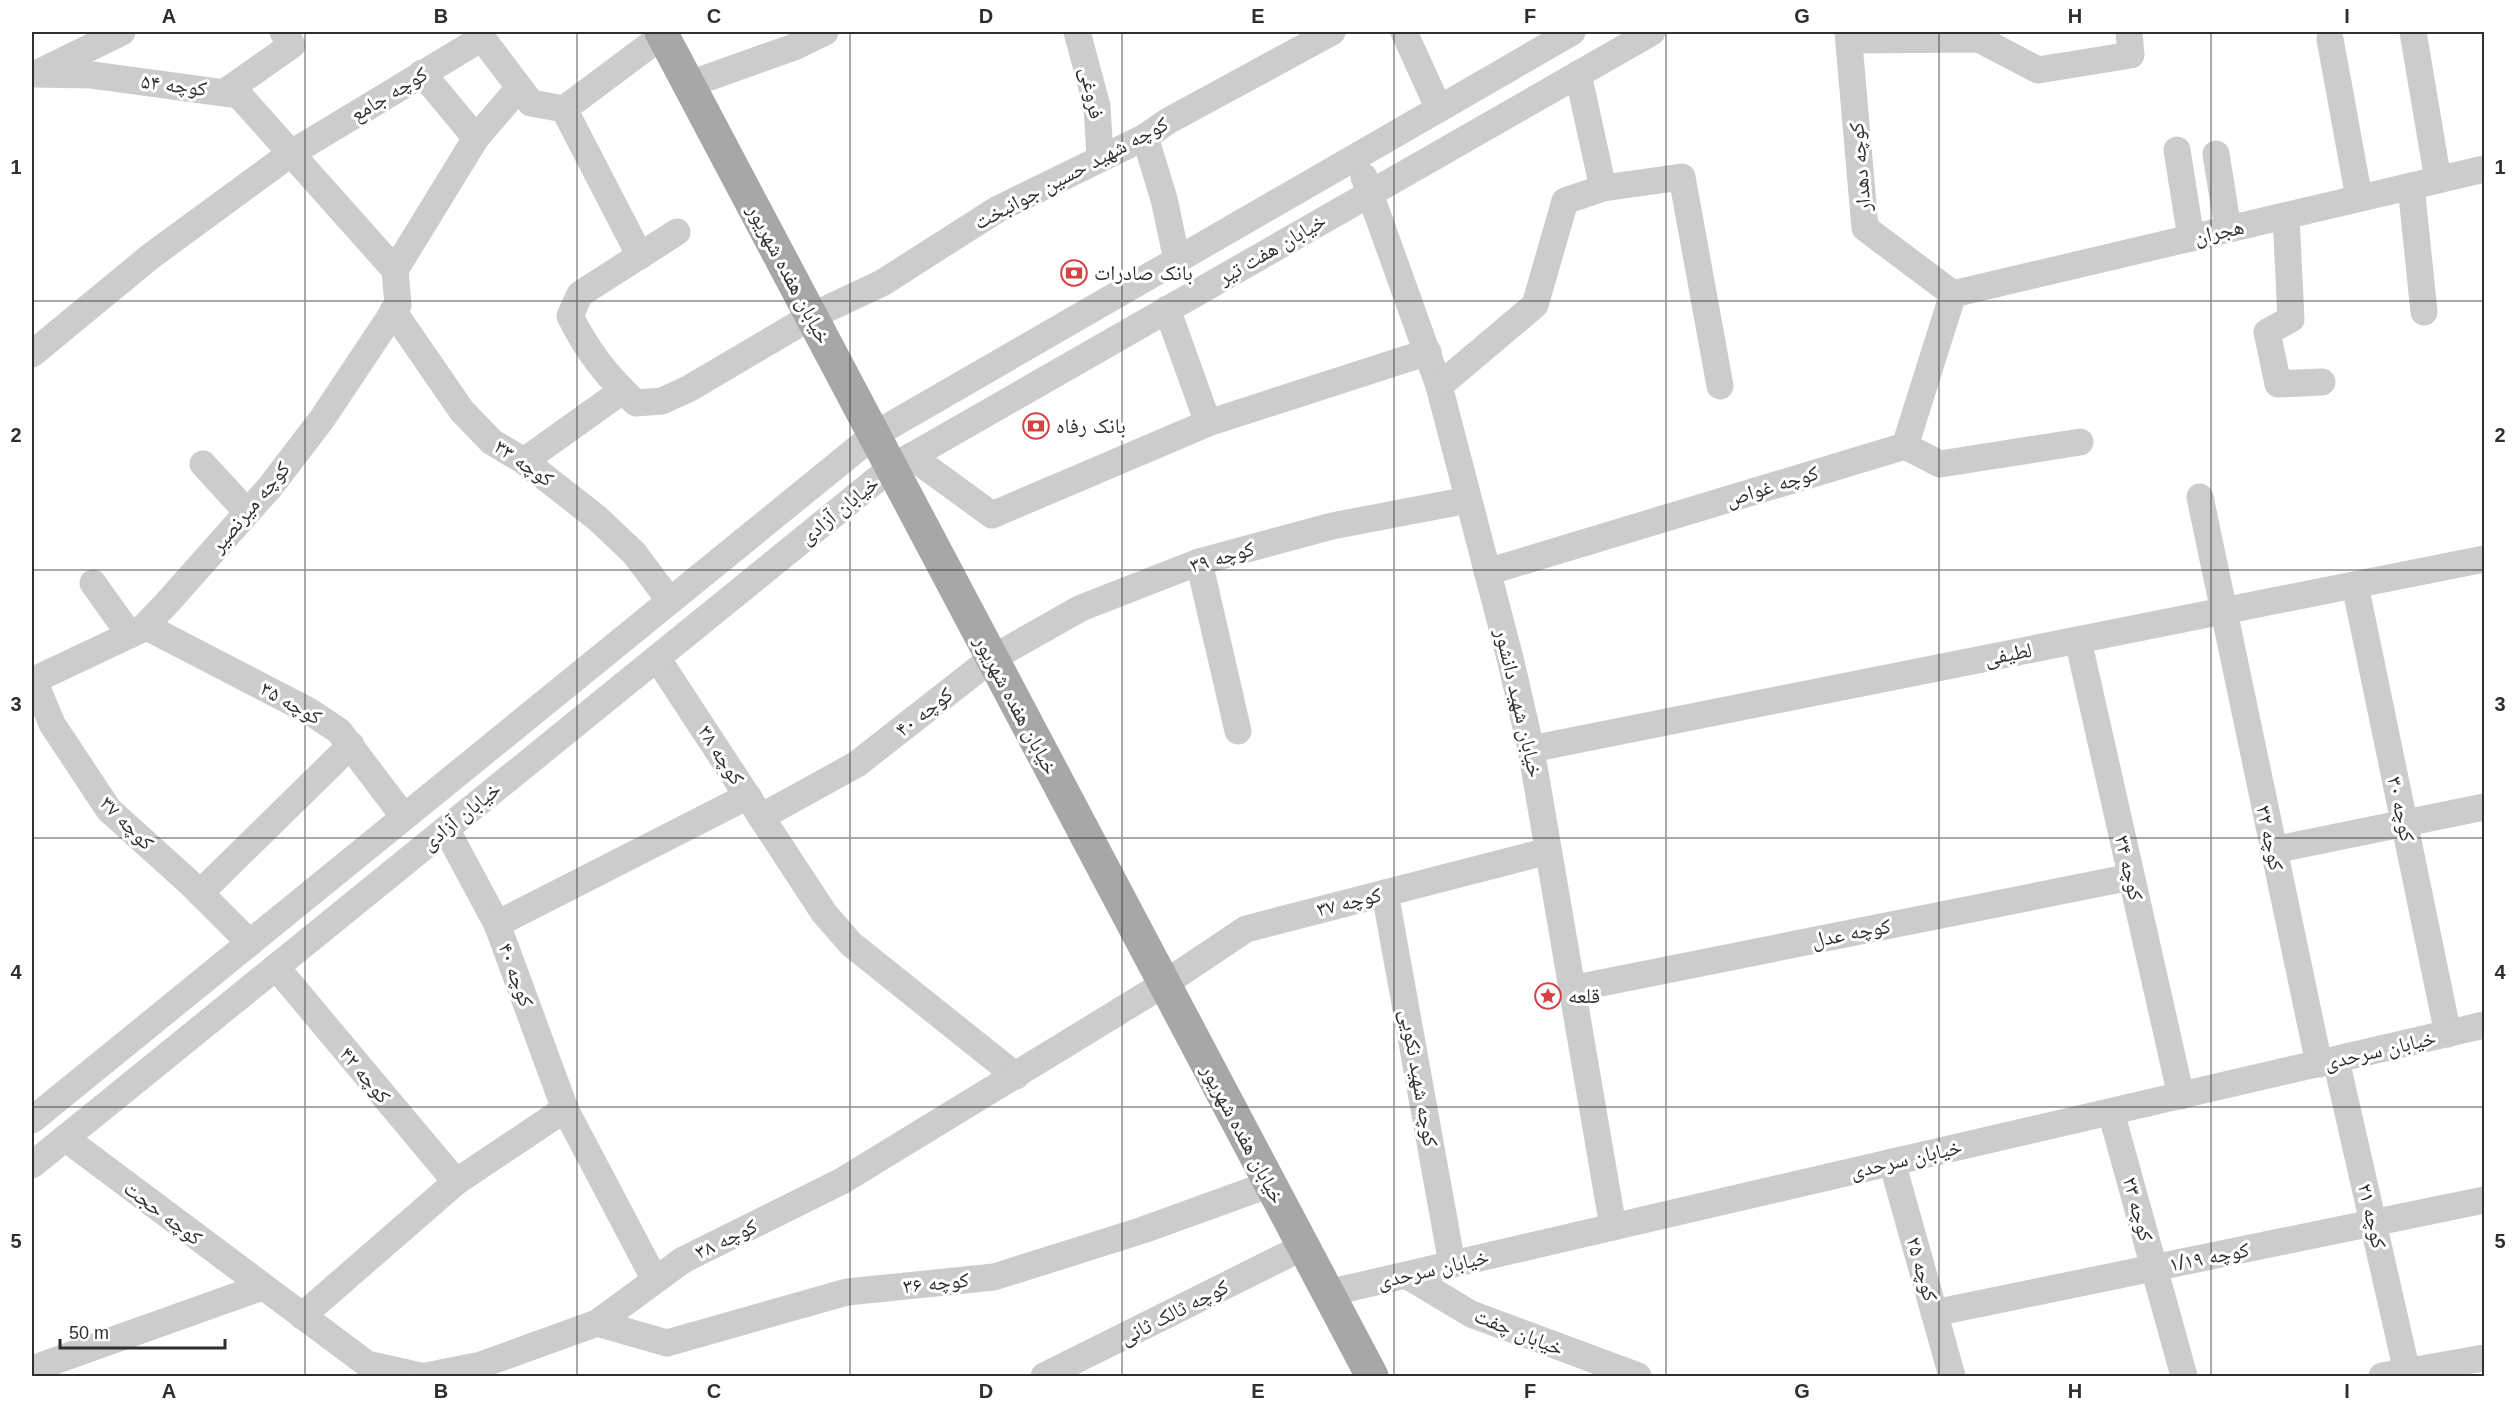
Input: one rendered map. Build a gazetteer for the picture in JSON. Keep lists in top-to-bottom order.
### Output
{
  "streets": {
    "main road": ["خیابان هفده شهریور"],
    "street": [
      "کوچه ۵۴",
      "فروغی",
      "کوچه جامع",
      "کوچه دهدار",
      "کوچه شهید حسین جوانبخت",
      "هجران",
      "خیابان هفت تیر",
      "کوچه ۳۳",
      "کوچه غواص",
      "کوچه میرنصیر",
      "خیابان آزادی",
      "کوچه ۳۹",
      "لطیفی",
      "کوچه ۳۵",
      "خیابان شهید دانشور",
      "کوچه ۴۰",
      "کوچه ۳۸",
      "کوچه ۳۰",
      "کوچه ۳۷",
      "کوچه ۳۲",
      "کوچه ۳۴",
      "کوچه عدل",
      "خیابان سرحدی",
      "کوچه ۴۲",
      "کوچه شهید نکویی",
      "کوچه ۲۳",
      "کوچه حجت",
      "کوچه ۲۱",
      "کوچه ۱/۱۹",
      "کوچه ۲۵",
      "کوچه ۳۶",
      "کوچه ثالک ثانی",
      "خیابان چفت"
    ]
  },
  "crossings": [
    ["کوچه ۵۴", "کوچه جامع"],
    ["کوچه ۵۴", "کوچه میرنصیر"],
    ["فروغی", "کوچه شهید حسین جوانبخت"],
    ["کوچه دهدار", "هجران"],
    ["کوچه شهید حسین جوانبخت", "خیابان هفده شهریور"],
    ["خیابان هفت تیر", "خیابان هفده شهریور"],
    ["خیابان هفت تیر", "خیابان آزادی"],
    ["خیابان هفت تیر", "خیابان شهید دانشور"],
    ["خیابان هفده شهریور", "خیابان آزادی"],
    ["خیابان هفده شهریور", "کوچه ۳۹"],
    ["خیابان هفده شهریور", "کوچه ۴۰"],
    ["خیابان هفده شهریور", "کوچه ۳۸"],
    ["خیابان هفده شهریور", "کوچه ۳۷"],
    ["خیابان هفده شهریور", "خیابان سرحدی"],
    ["خیابان هفده شهریور", "کوچه ۳۶"],
    ["خیابان هفده شهریور", "کوچه ثالک ثانی"],
    ["کوچه ۳۳", "کوچه میرنصیر"],
    ["کوچه ۳۳", "خیابان آزادی"],
    ["کوچه غواص", "خیابان شهید دانشور"],
    ["کوچه میرنصیر", "کوچه ۳۵"],
    ["کوچه میرنصیر", "کوچه ۳۷"],
    ["خیابان آزادی", "کوچه ۳۵"],
    ["خیابان آزادی", "کوچه ۳۸"],
    ["خیابان آزادی", "کوچه ۳۷"],
    ["خیابان آزادی", "کوچه ۴۲"],
    ["خیابان آزادی", "کوچه حجت"],
    ["کوچه ۳۹", "خیابان شهید دانشور"],
    ["کوچه ۳۹", "کوچه ۴۰"],
    ["لطیفی", "خیابان شهید دانشور"],
    ["لطیفی", "کوچه ۳۰"],
    ["لطیفی", "کوچه ۳۲"],
    ["لطیفی", "کوچه ۳۴"],
    ["خیابان شهید دانشور", "کوچه ۳۷"],
    ["خیابان شهید دانشور", "کوچه عدل"],
    ["خیابان شهید دانشور", "خیابان سرحدی"],
    ["کوچه ۴۰", "کوچه ۳۸"],
    ["کوچه ۳۸", "کوچه ۳۷"],
    ["کوچه ۳۸", "کوچه ۳۶"],
    ["کوچه ۳۰", "خیابان سرحدی"],
    ["کوچه ۳۷", "کوچه شهید نکویی"],
    ["کوچه ۳۲", "خیابان سرحدی"],
    ["کوچه ۳۲", "کوچه ۲۱"],
    ["کوچه ۳۴", "کوچه عدل"],
    ["کوچه ۳۴", "خیابان سرحدی"],
    ["خیابان سرحدی", "کوچه شهید نکویی"],
    ["خیابان سرحدی", "کوچه ۲۳"],
    ["خیابان سرحدی", "کوچه ۲۱"],
    ["خیابان سرحدی", "کوچه ۲۵"],
    ["خیابان سرحدی", "خیابان چفت"],
    ["کوچه ۲۳", "کوچه ۱/۱۹"],
    ["کوچه ۲۱", "کوچه ۱/۱۹"],
    ["کوچه ۱/۱۹", "کوچه ۲۵"]
  ],
  "places": {
    "bank": ["بانک صادرات", "بانک رفاه"],
    "place": ["قلعه"]
  },
  "scale_bar": "50 m",
  "grid": {
    "columns": [
      "A",
      "B",
      "C",
      "D",
      "E",
      "F",
      "G",
      "H",
      "I"
    ],
    "rows": [
      "1",
      "2",
      "3",
      "4",
      "5"
    ]
  }
}
